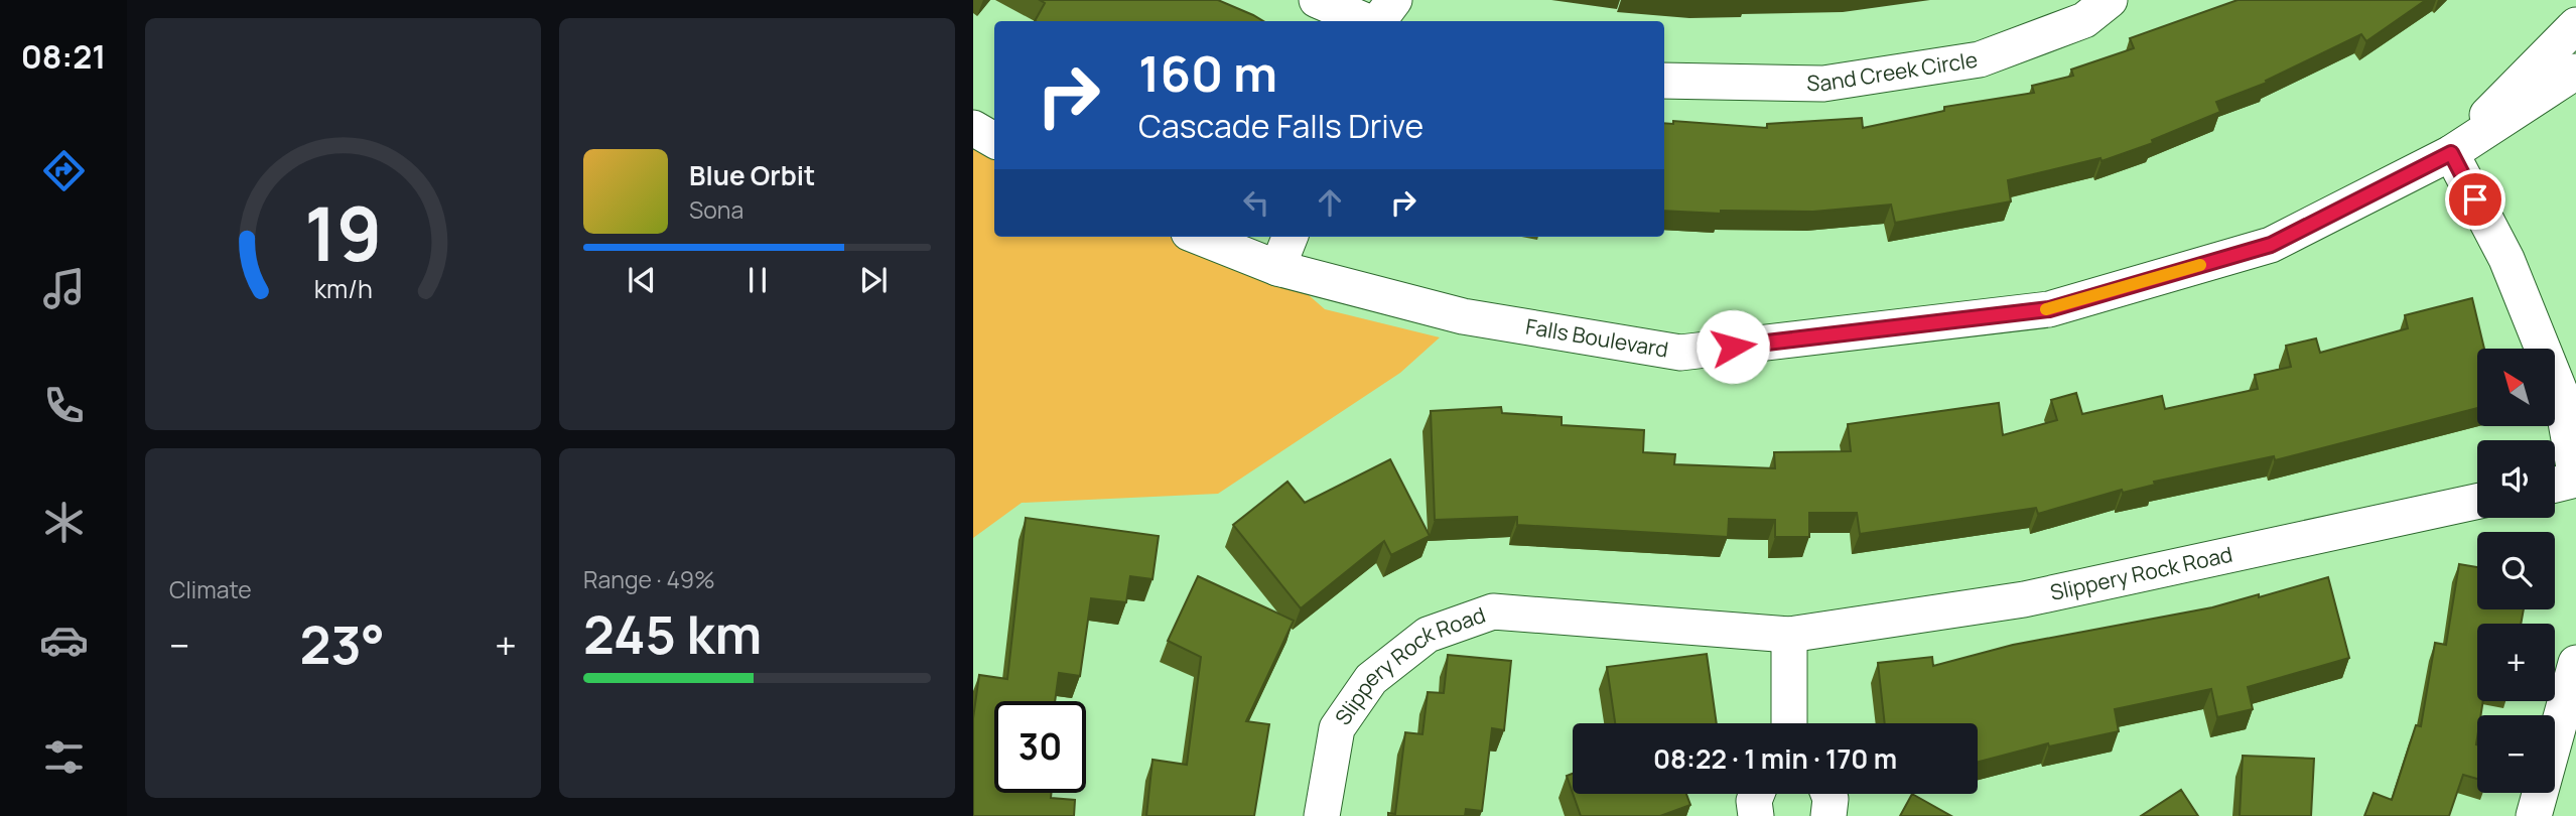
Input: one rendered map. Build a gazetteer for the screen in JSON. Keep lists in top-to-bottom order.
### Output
{
  "streets": {
    "street": ["Sand Creek Circle", "Falls Boulevard", "Slippery Rock Road"]
  },
  "north": "top left",
  "page": {
    "tabs": "08:21",
    "turn": ["160 m", "Cascade Falls Drive"],
    "song": ["Blue Orbit", "Sona"],
    "map_buttons": ["+", "−"],
    "tile": [
      "Climate",
      ["Range · 49%", "245 km"]
    ],
    "heat": ["−", "23°", "+"],
    "limit": "30",
    "trip": "08:22 · 1 min · 170 m",
    "gauge": ["19", "km/h"]
  }
}
